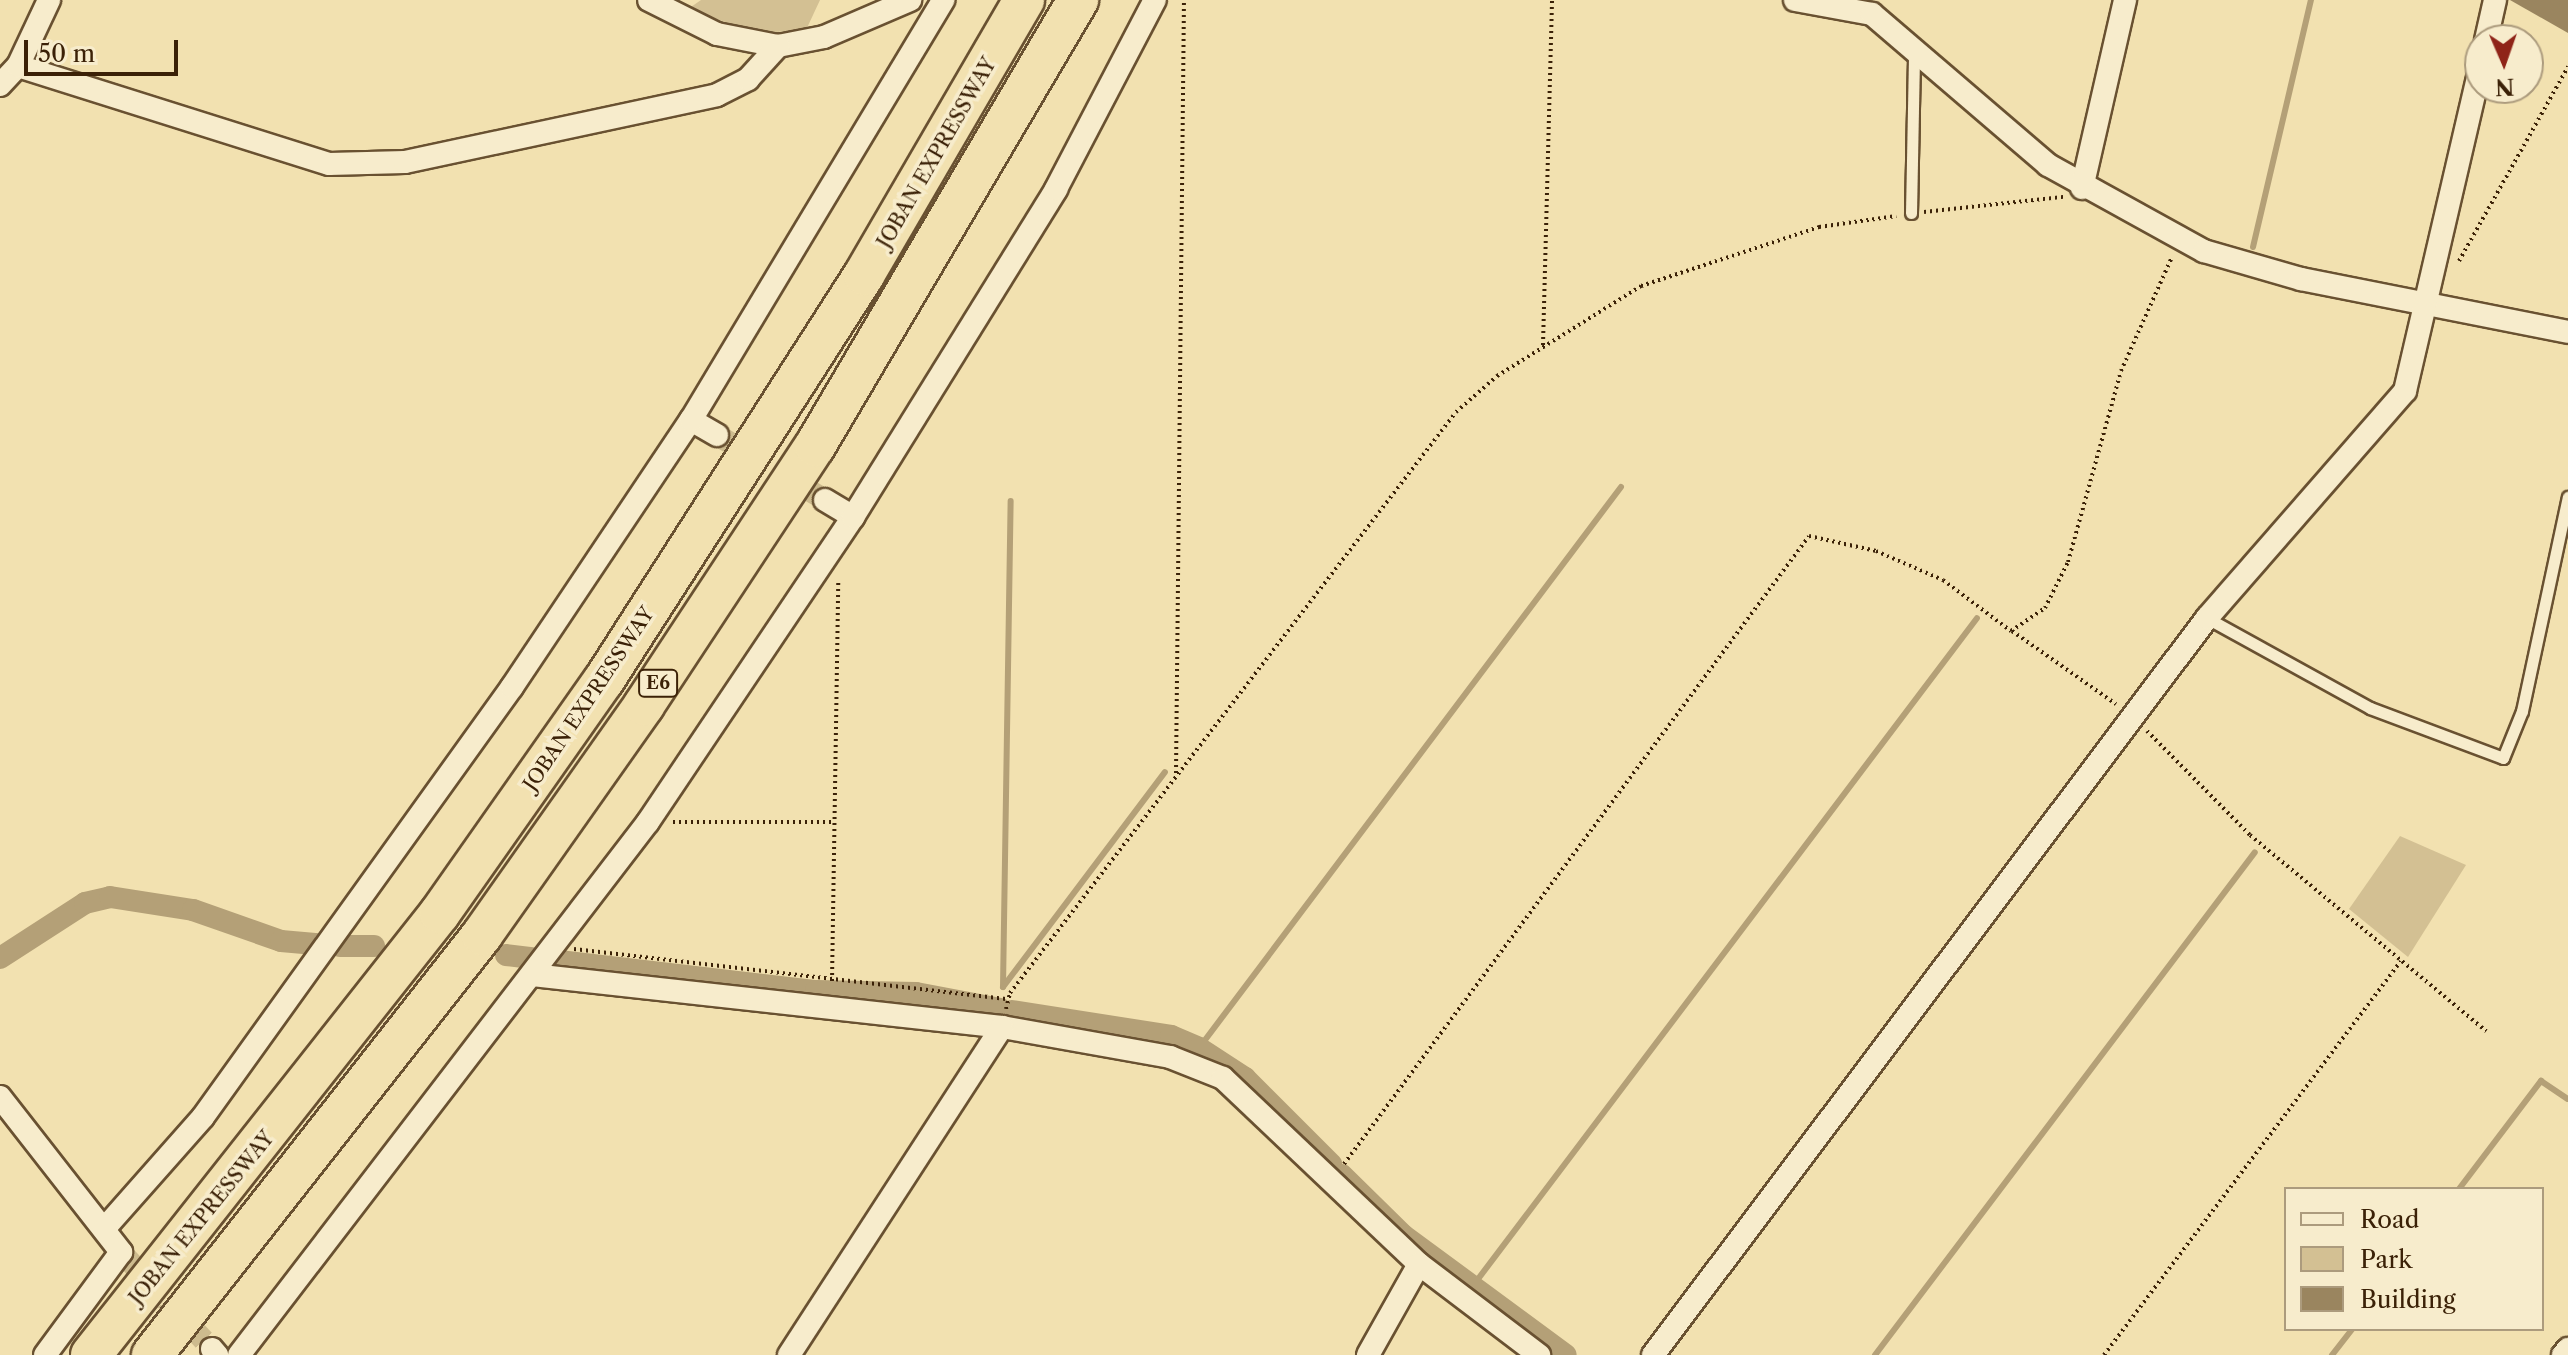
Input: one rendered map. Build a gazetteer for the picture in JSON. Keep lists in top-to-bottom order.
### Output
{
  "streets": {
    "highway": ["JOBAN EXPRESSWAY", "E6"]
  },
  "legend": ["Road", "Park", "Building"],
  "scale_bar": "50 m",
  "north": "bottom"
}
